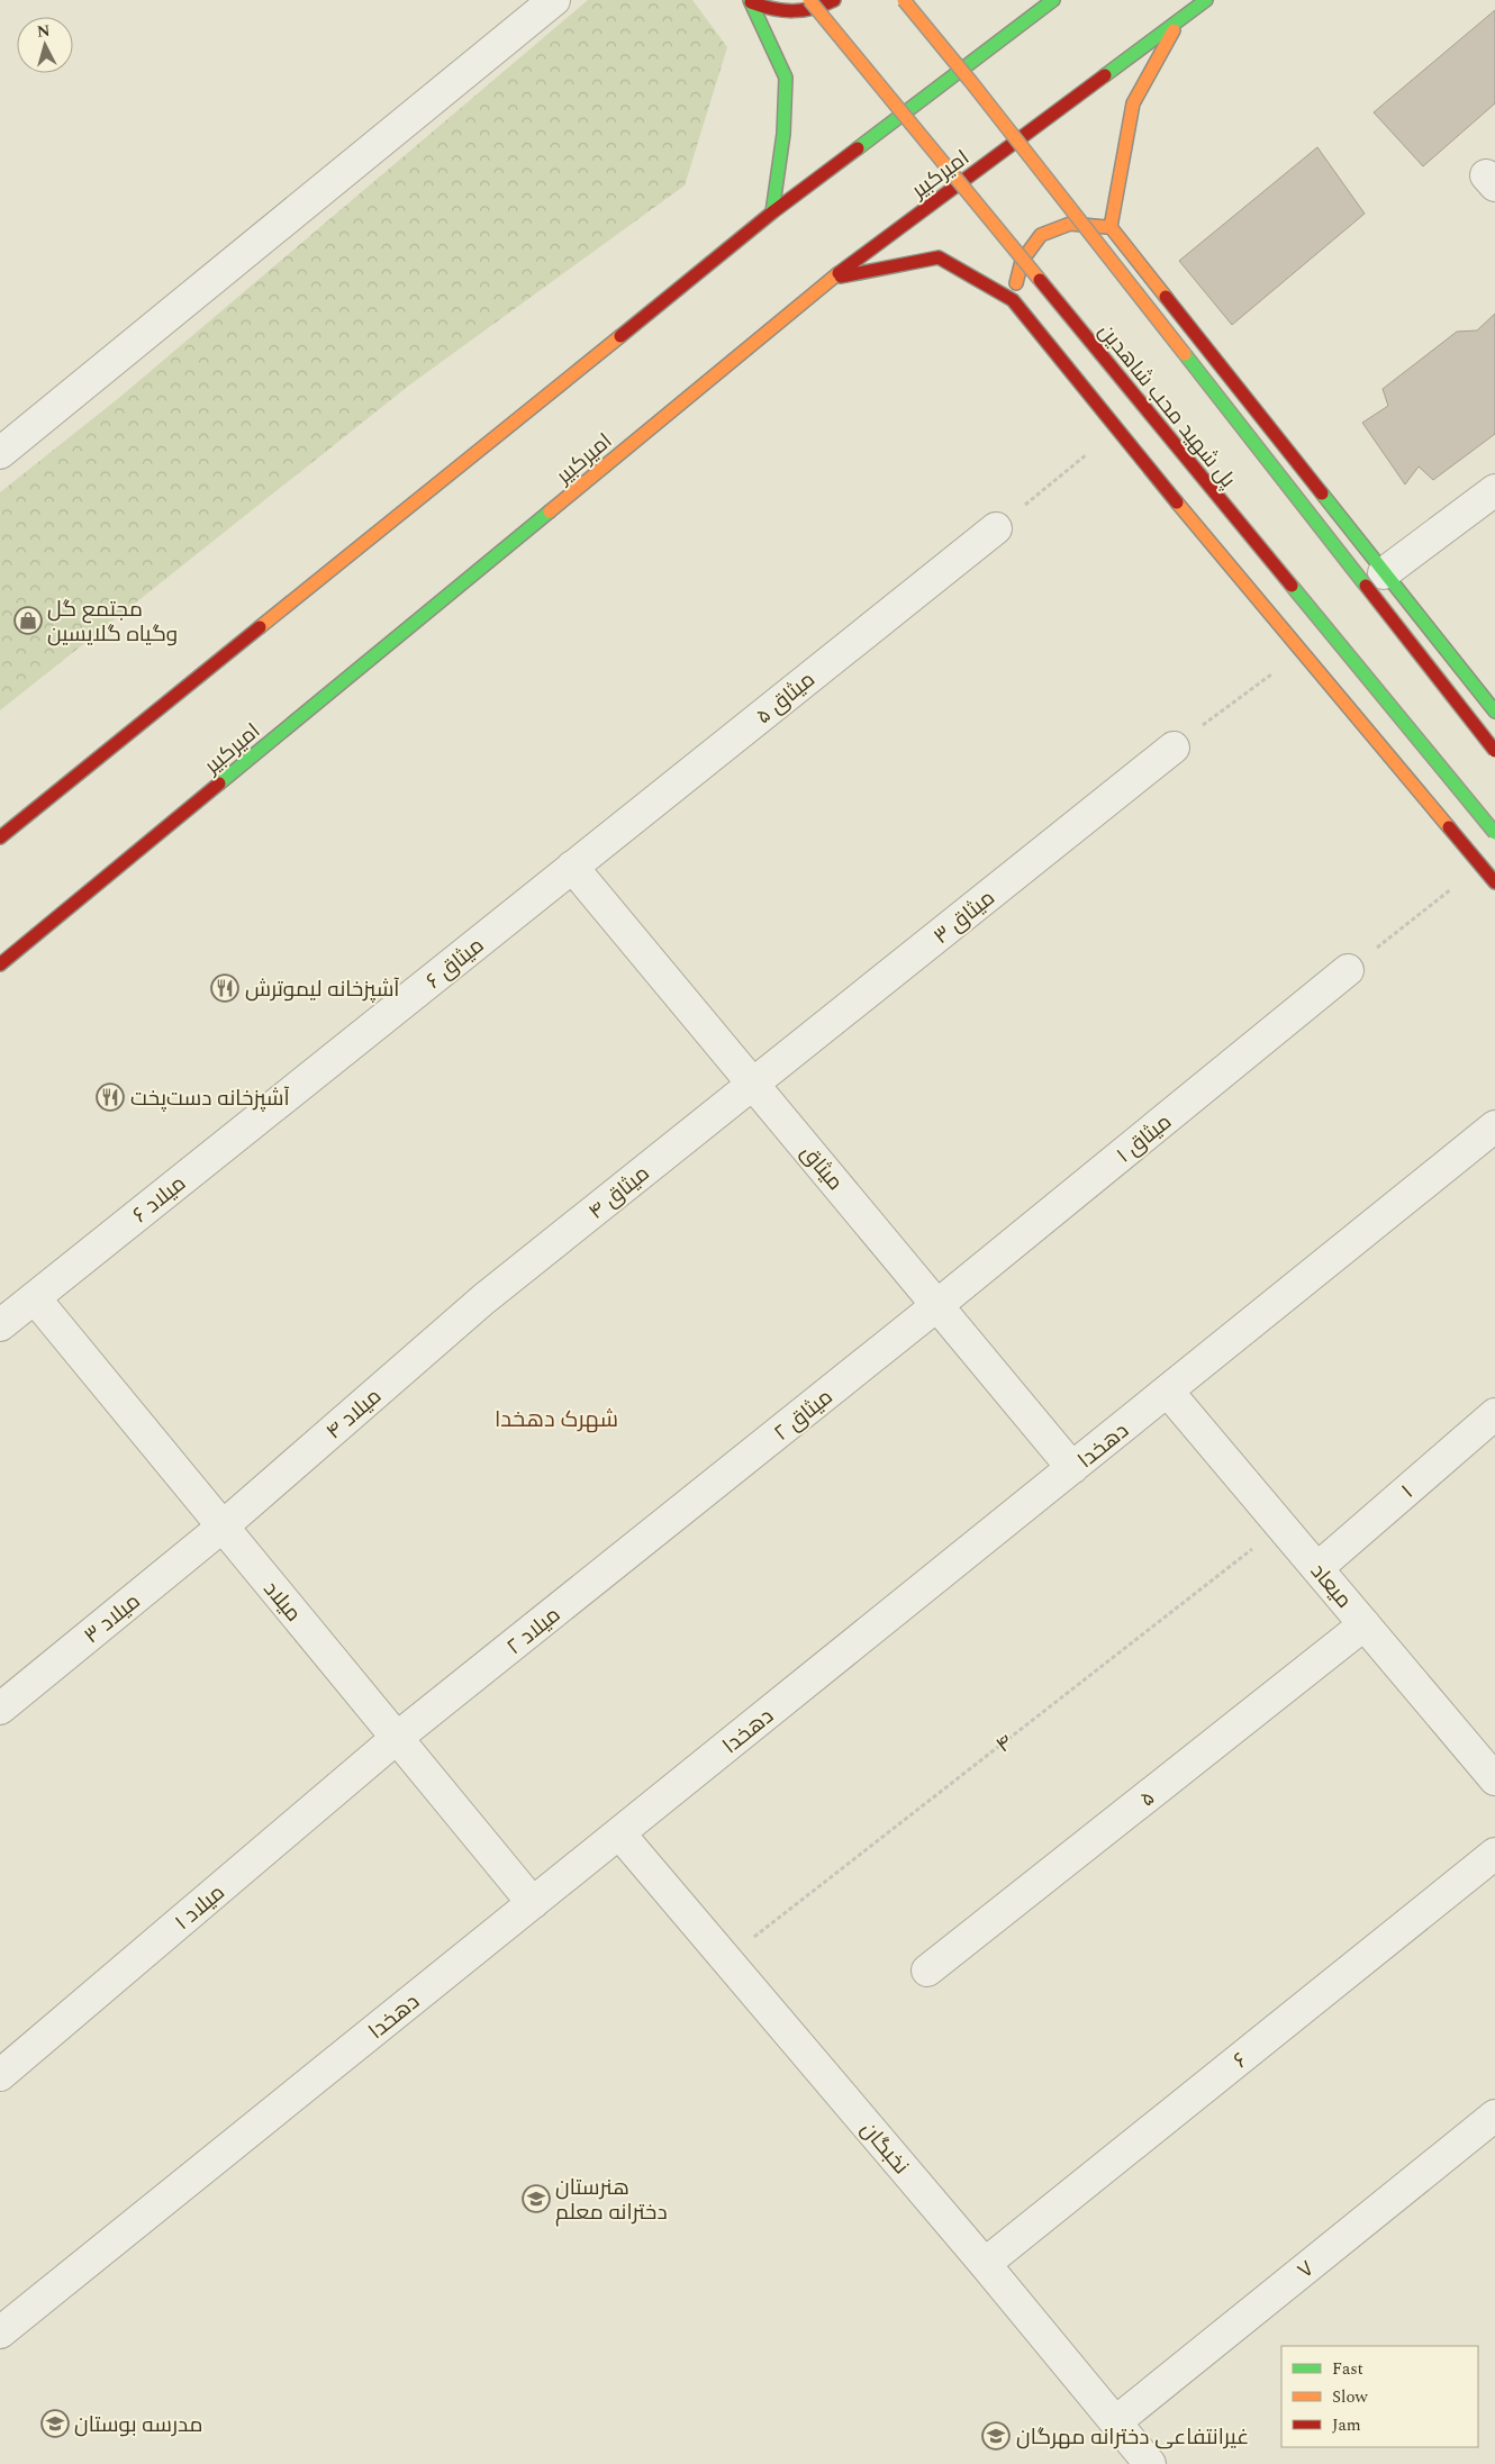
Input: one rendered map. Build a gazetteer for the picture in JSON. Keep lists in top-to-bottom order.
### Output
{
  "streets": {
    "main road": ["امیرکبیر", "پل شهید محب شاهدین"],
    "street": [
      "میثاق ۵",
      "میثاق ۳",
      "میثاق ۶",
      "میثاق ۱",
      "میثاق",
      "میثاق ۴",
      "میلاد ۶",
      "میلاد ۴",
      "میثاق ۲",
      "دهخدا",
      "۱",
      "میعاد",
      "میلاد",
      "میلاد ۳",
      "میلاد ۲",
      "۵",
      "میلاد ۱",
      "۶",
      "نخبگان",
      "۷"
    ],
    "path": ["۴"]
  },
  "crossings": [
    ["میثاق ۵", "میثاق ۶"],
    ["میثاق ۵", "میثاق"],
    ["میثاق ۳", "میثاق"],
    ["میثاق ۳", "میثاق ۴"],
    ["میثاق ۶", "میثاق"],
    ["میثاق ۶", "میلاد ۶"],
    ["میثاق ۱", "میثاق"],
    ["میثاق ۱", "میثاق ۲"],
    ["میثاق", "میثاق ۴"],
    ["میثاق", "میثاق ۲"],
    ["میثاق", "دهخدا"],
    ["میثاق ۴", "میلاد ۴"],
    ["میلاد ۶", "میلاد"],
    ["میلاد ۴", "میلاد"],
    ["میلاد ۴", "میلاد ۳"],
    ["میثاق ۲", "میلاد ۲"],
    ["دهخدا", "میعاد"],
    ["دهخدا", "میلاد"],
    ["دهخدا", "نخبگان"],
    ["۱", "میعاد"],
    ["میعاد", "۴"],
    ["میعاد", "۵"],
    ["میلاد", "میلاد ۳"],
    ["میلاد", "میلاد ۲"],
    ["میلاد", "میلاد ۱"],
    ["میلاد ۲", "میلاد ۱"],
    ["۴", "نخبگان"],
    ["۶", "نخبگان"],
    ["نخبگان", "۷"]
  ],
  "districts": ["شهرک دهخدا"],
  "places": {
    "shop": ["مجتمع گل وگیاه گلایسین"],
    "restaurant": ["آشپزخانه لیموترش", "آشپزخانه دست‌پخت"],
    "school or university": ["هنرستان دخترانه معلم", "مدرسه بوستان", "غیرانتفاعی دخترانه مهرگان"]
  },
  "legend": ["Fast", "Slow", "Jam"],
  "north": "top"
}
